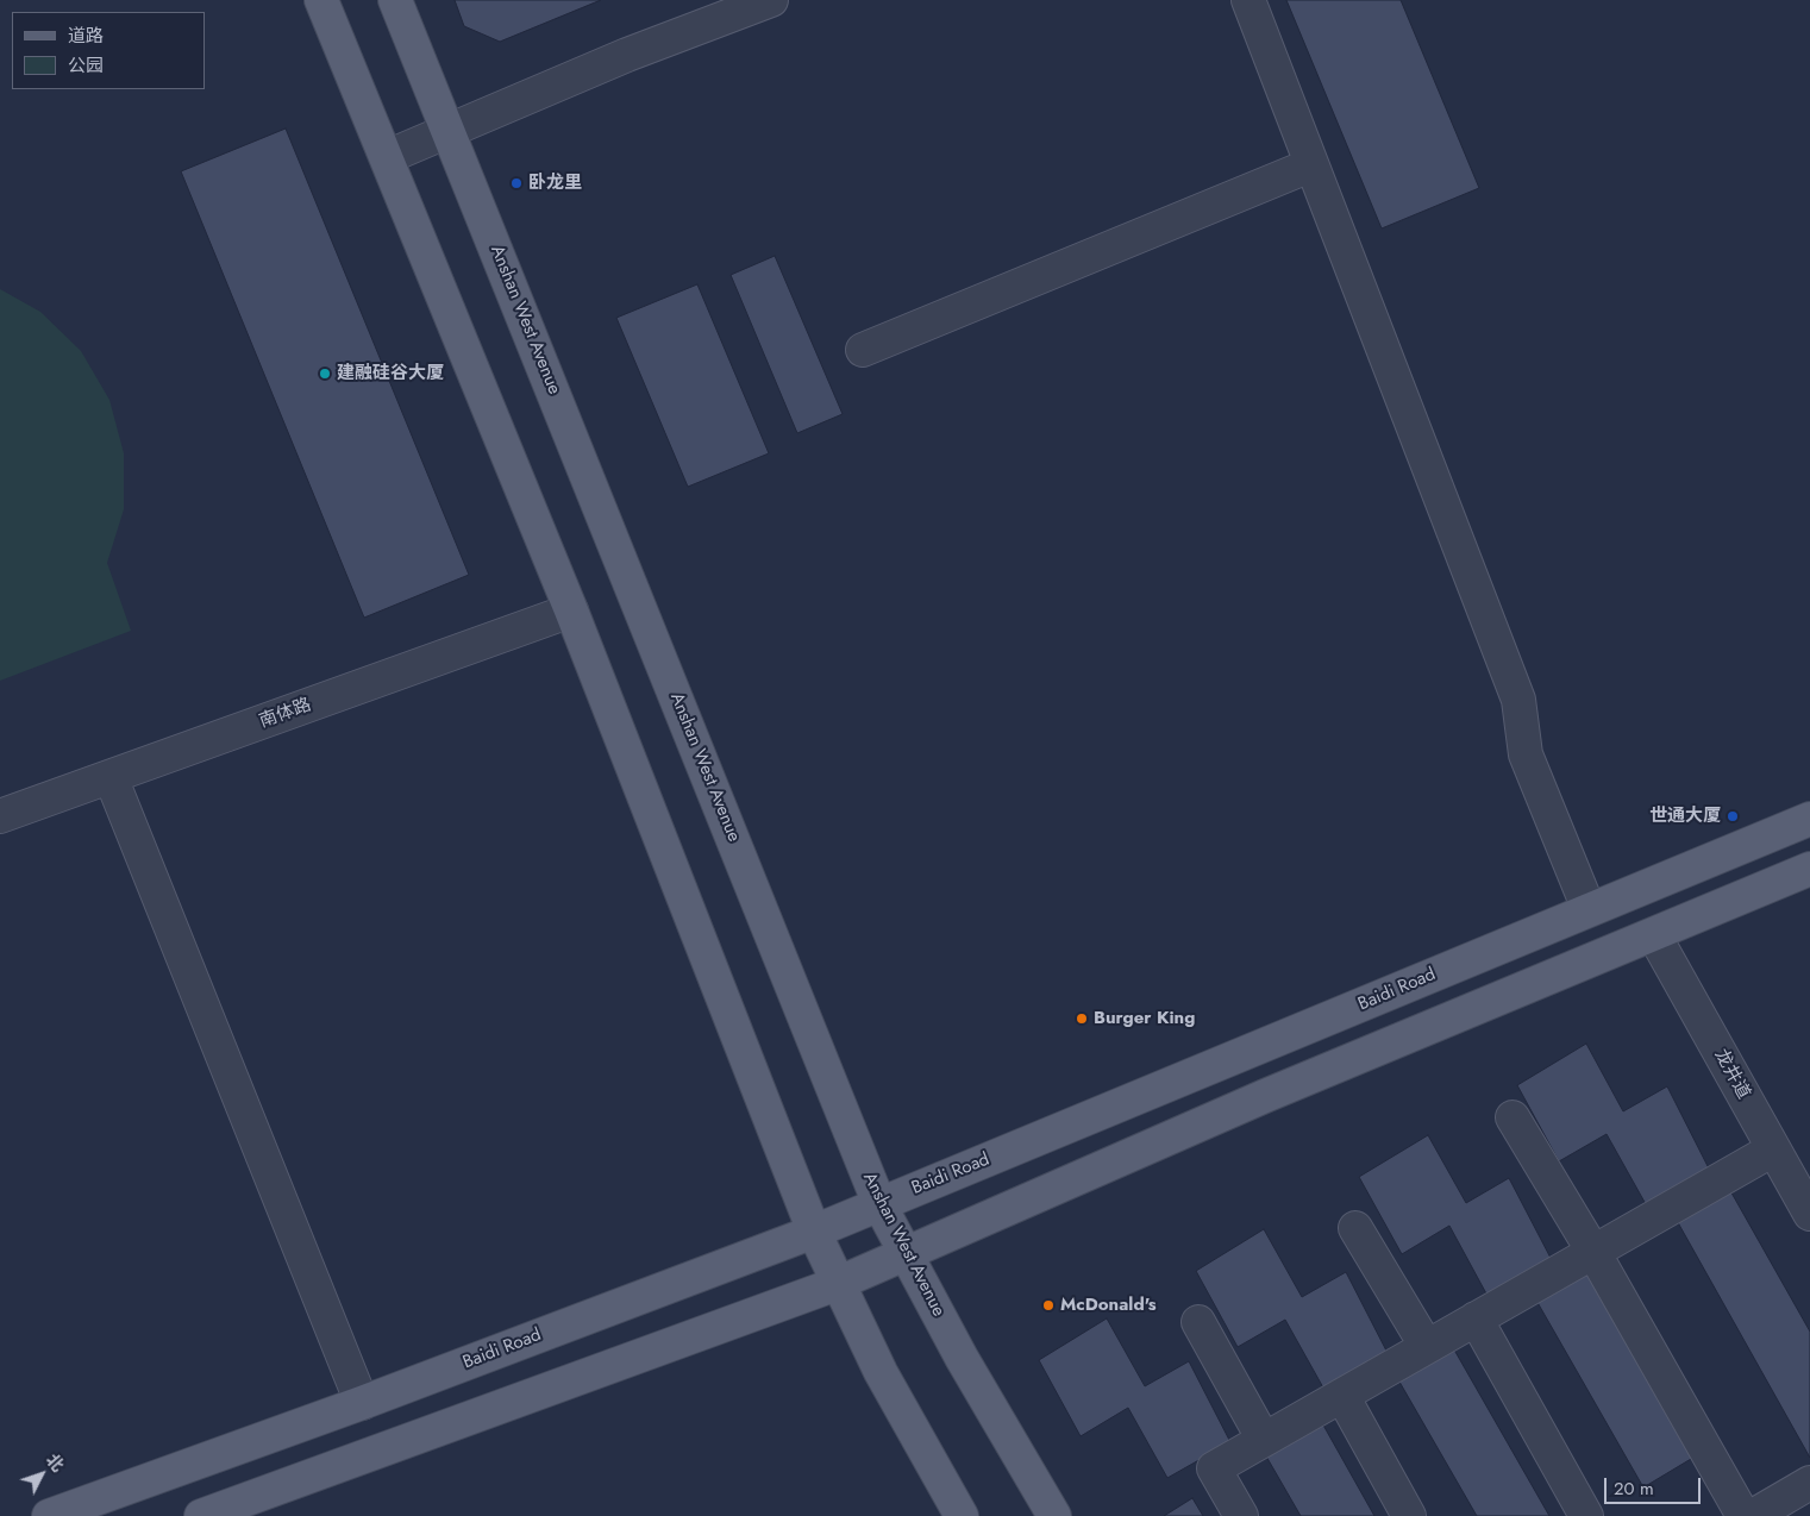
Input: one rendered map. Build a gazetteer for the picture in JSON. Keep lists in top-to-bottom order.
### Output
{
  "streets": {
    "main road": ["Anshan West Avenue", "Baidi Road"],
    "street": ["南体路", "龙井道"]
  },
  "crossings": [
    ["Anshan West Avenue", "Baidi Road"]
  ],
  "places": [
    "卧龙里",
    "建融硅谷大厦",
    "世通大厦",
    "Burger King",
    "McDonald's"
  ],
  "legend": ["道路", "公园"],
  "scale_bar": "20 m",
  "north": "top right"
}
